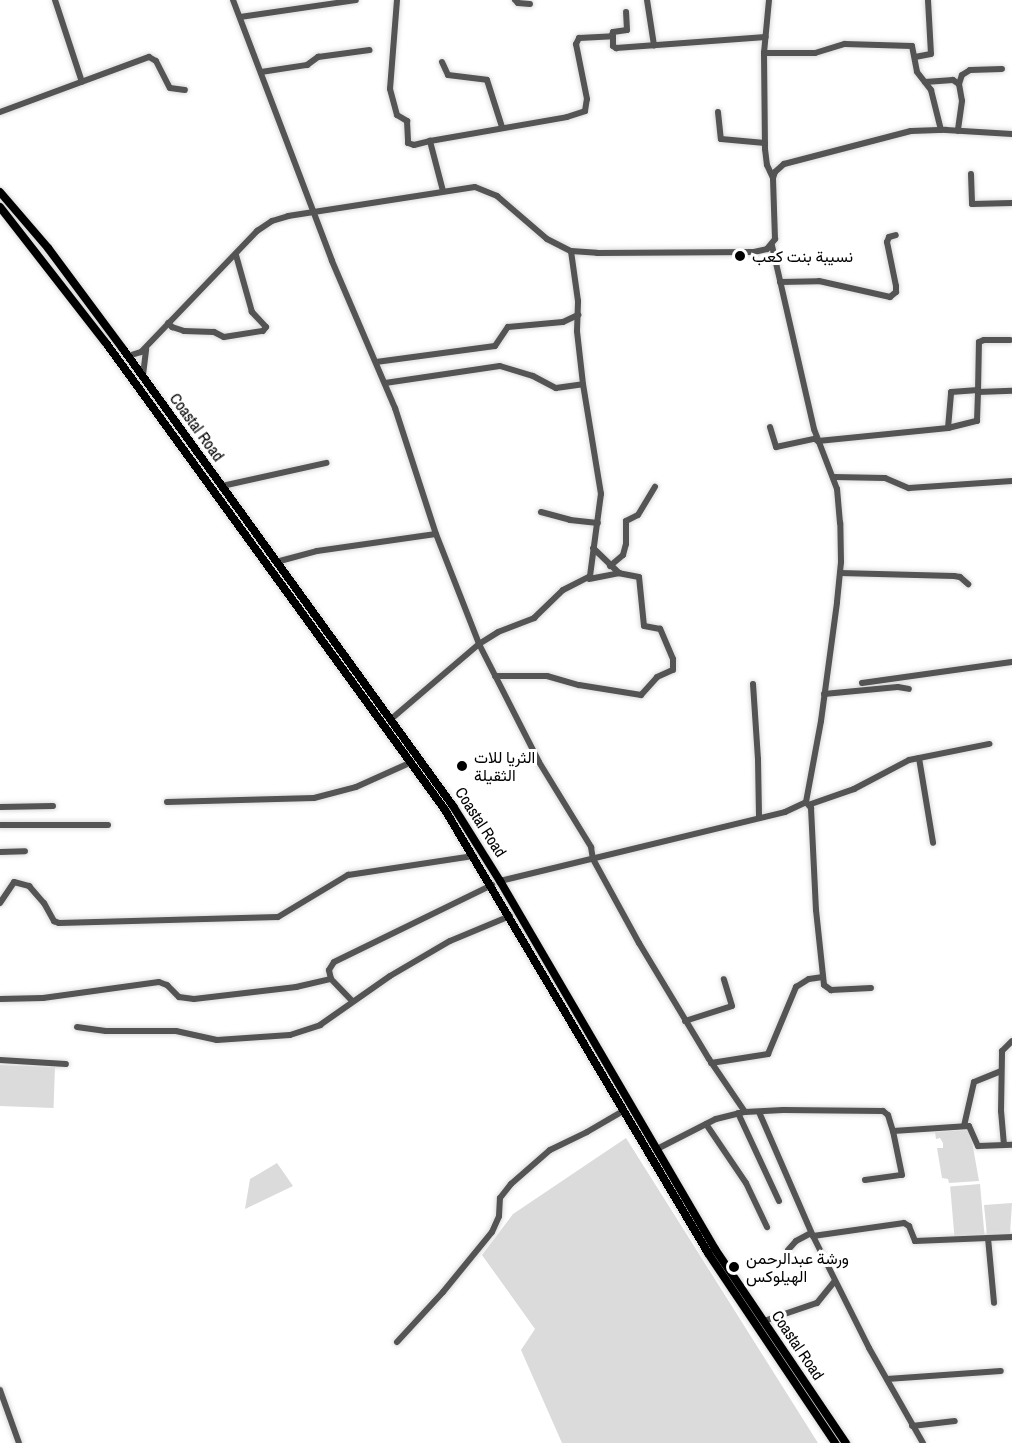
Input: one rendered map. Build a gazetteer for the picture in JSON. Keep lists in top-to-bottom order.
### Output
{
  "streets": {
    "highway": ["Coastal Road"]
  },
  "places": ["نسيبة بنت كعب", "الثريا للات الثقيلة", "ورشة عبدالرحمن الهيلوكس"]
}
